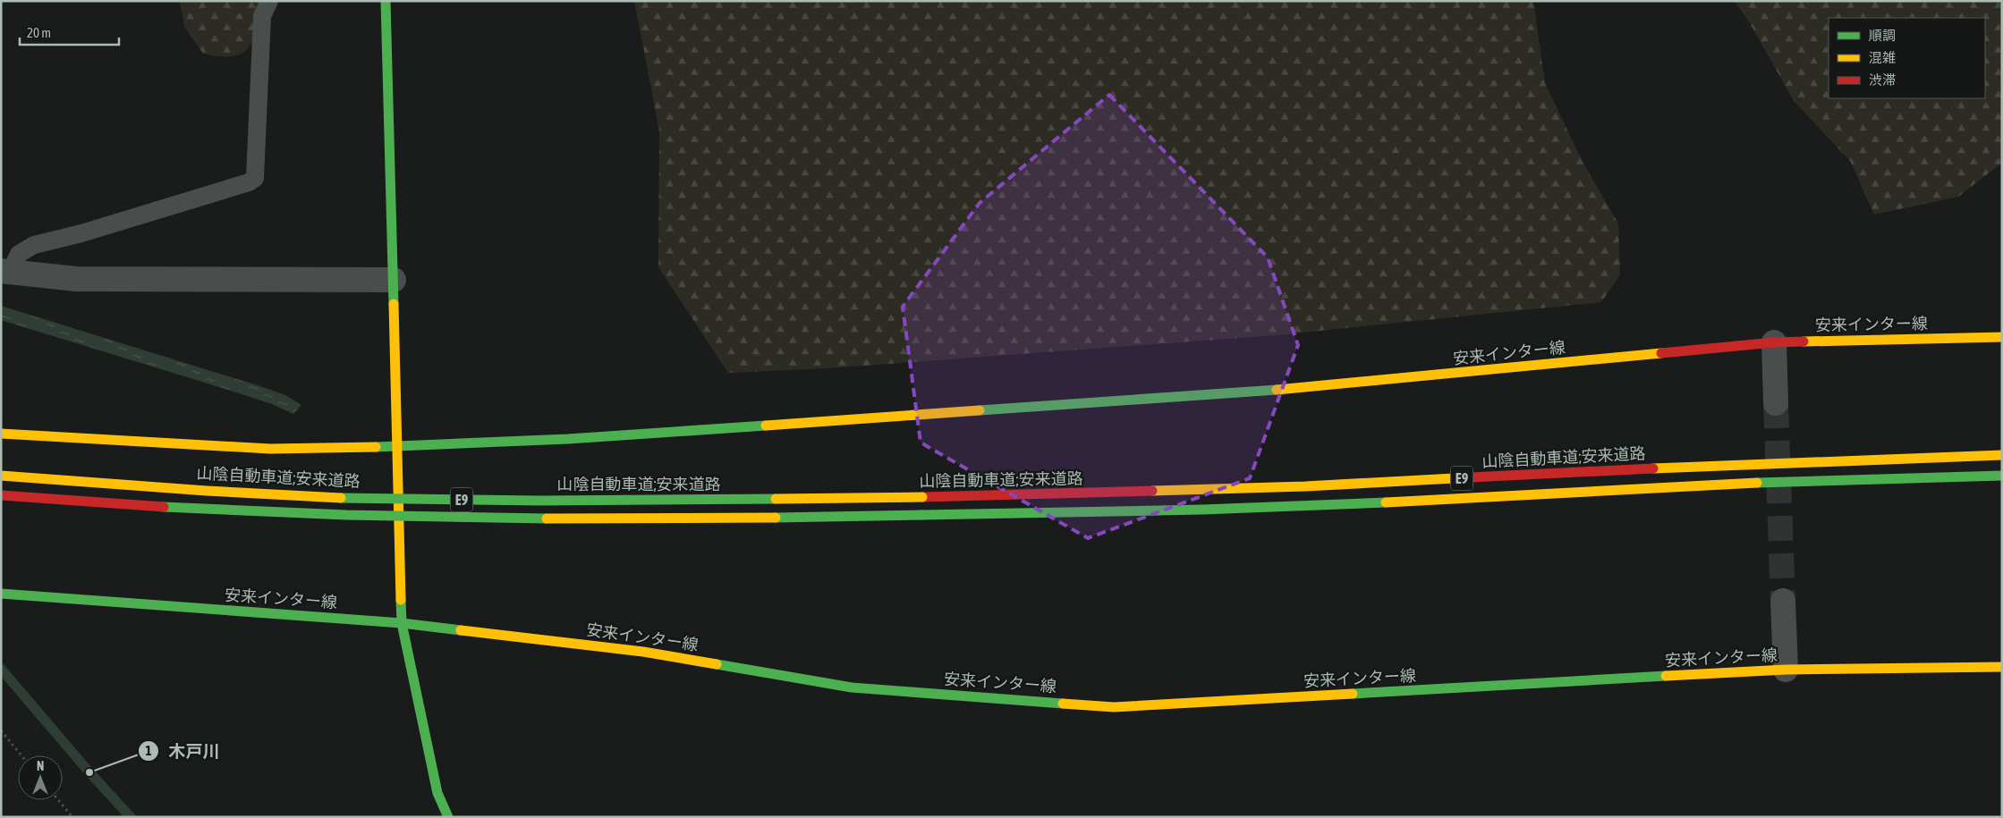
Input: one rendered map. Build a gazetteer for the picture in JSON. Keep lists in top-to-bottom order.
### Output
{
  "streets": {
    "main road": ["安来インター線", "山陰自動車道;安来道路", "E9"]
  },
  "places": ["木戸川"],
  "legend": ["順調", "混雑", "渋滞"],
  "scale_bar": "20 m",
  "north": "top"
}
